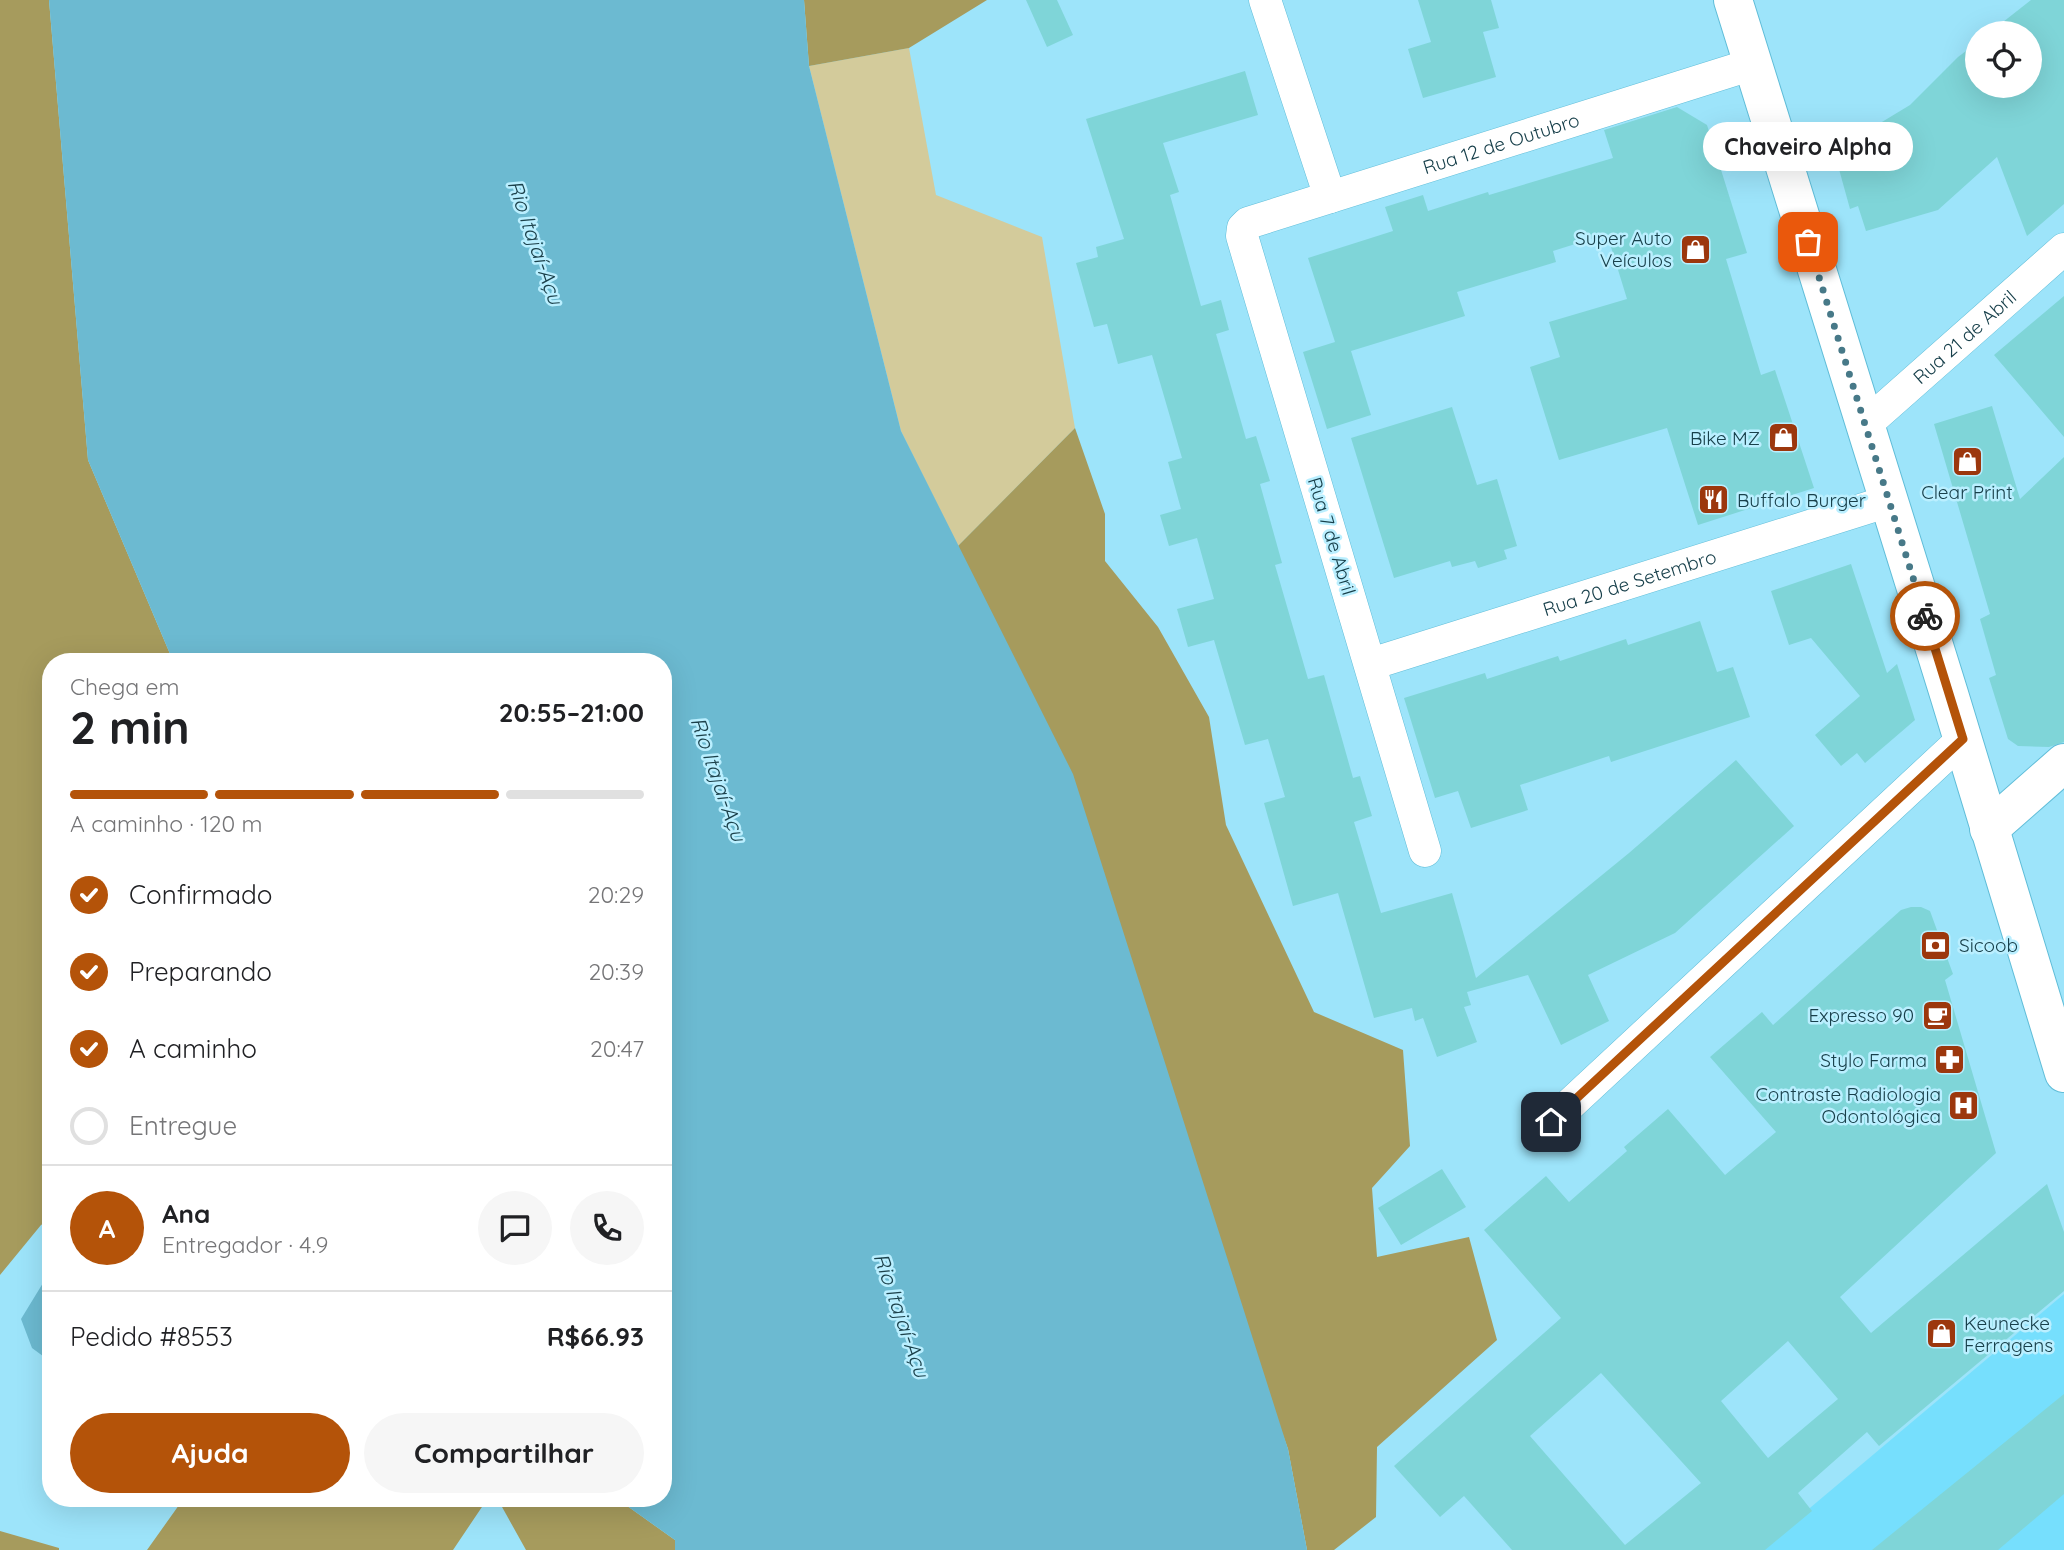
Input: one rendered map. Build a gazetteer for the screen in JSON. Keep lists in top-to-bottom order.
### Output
{
  "streets": {
    "street": [
      "Rua 12 de Outubro",
      "Rua 21 de Abril",
      "Rua 7 de Abril",
      "Rua 20 de Setembro"
    ]
  },
  "crossings": [
    ["Rua 12 de Outubro", "Rua 7 de Abril"],
    ["Rua 7 de Abril", "Rua 20 de Setembro"]
  ],
  "water": ["Rio Itajaí-Açu"],
  "places": {
    "other": ["Chaveiro Alpha"],
    "shop": [
      "Super Auto Veículos",
      "Bike MZ",
      "Clear Print",
      "Keunecke Ferragens"
    ],
    "restaurant": ["Buffalo Burger"],
    "bank": ["Sicoob"],
    "cafe": ["Expresso 90"],
    "pharmacy": ["Stylo Farma"],
    "hospital": ["Contraste Radiologia Odontológica"]
  },
  "page": {
    "bubble": "Chaveiro Alpha",
    "heading": ["2 min", "Chega em", "20:55–21:00"],
    "panel": [
      "Ana",
      "Entregador · 4.9",
      "Pedido #8553",
      "R$66.93"
    ],
    "bar": "A caminho · 120 m",
    "list": [
      ["Confirmado", "20:29"],
      ["Preparando", "20:39"],
      ["A caminho", "20:47"],
      "Entregue"
    ],
    "round": "A",
    "buttons": ["Ajuda", "Compartilhar"]
  }
}
